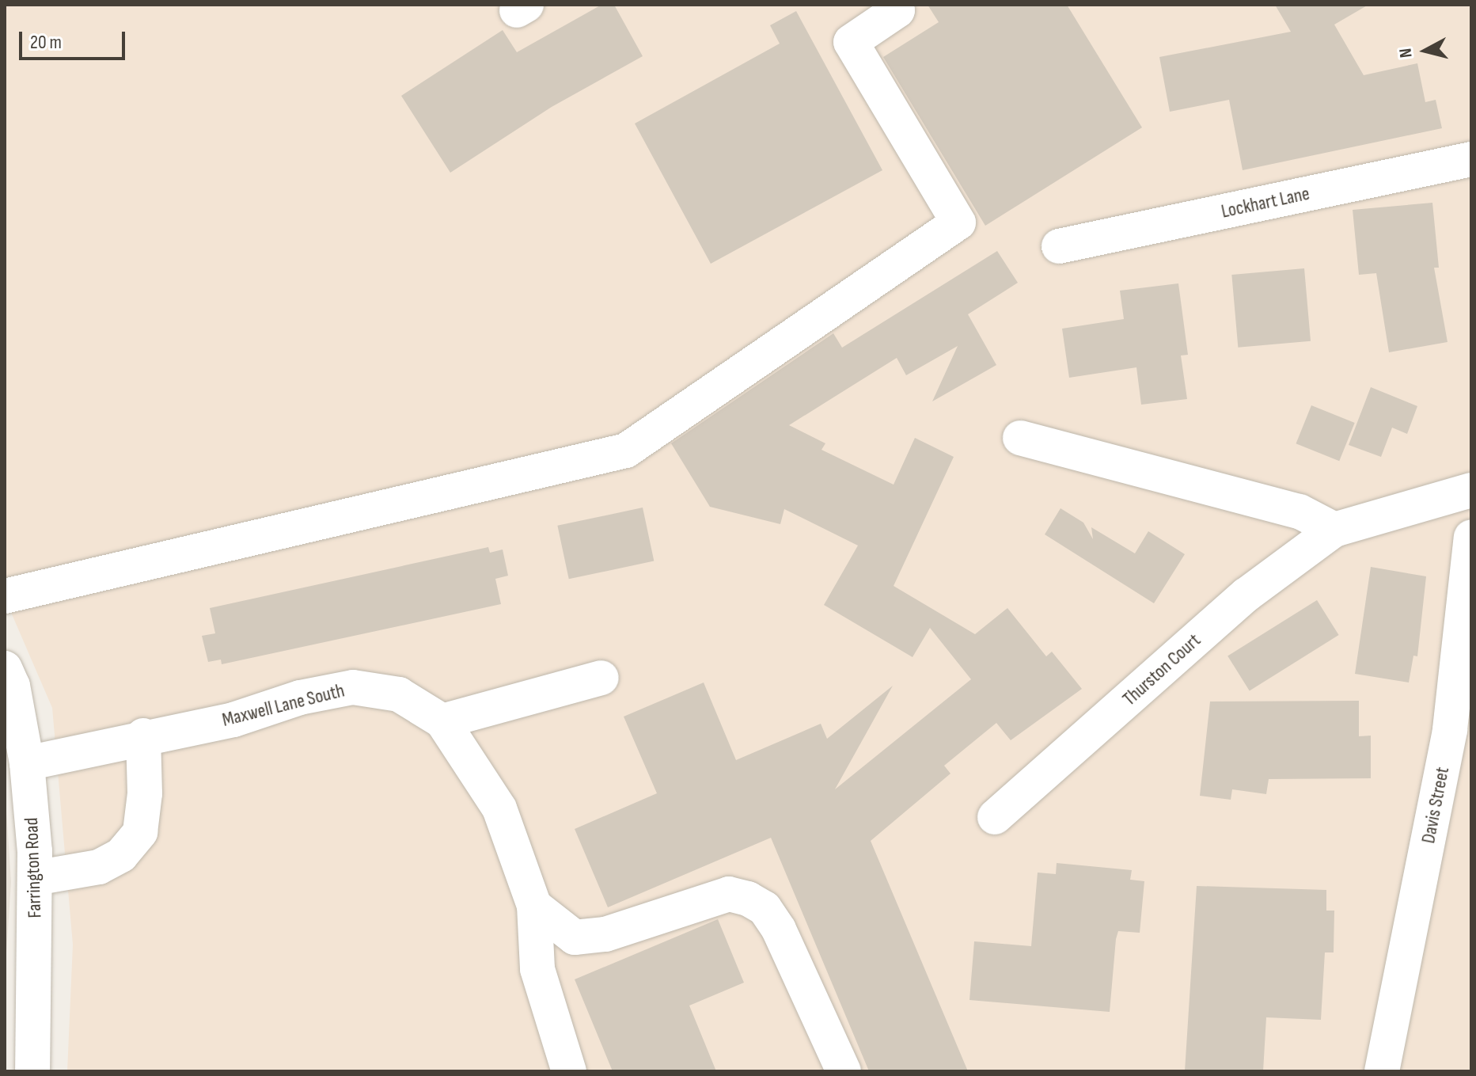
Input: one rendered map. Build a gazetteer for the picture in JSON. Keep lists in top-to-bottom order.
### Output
{
  "streets": {
    "street": [
      "Lockhart Lane",
      "Thurston Court",
      "Maxwell Lane South",
      "Davis Street",
      "Farrington Road"
    ]
  },
  "crossings": [
    ["Maxwell Lane South", "Farrington Road"]
  ],
  "scale_bar": "20 m",
  "north": "left"
}
